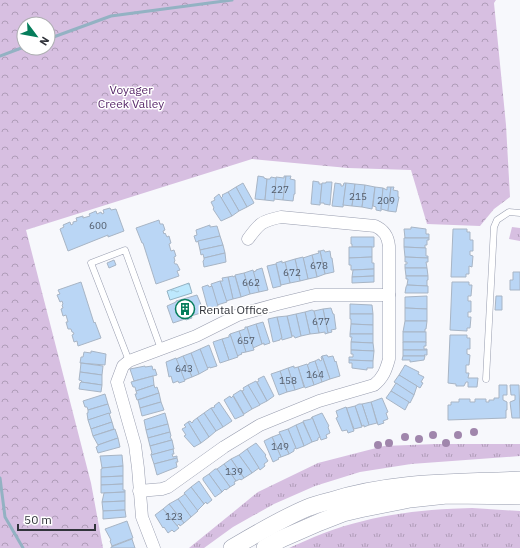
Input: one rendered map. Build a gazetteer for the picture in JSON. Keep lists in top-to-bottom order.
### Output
{
  "parks": ["Voyager Creek Valley"],
  "places": {
    "building": ["Rental Office"]
  },
  "house_numbers": [
    "227",
    "215",
    "209",
    "600",
    "678",
    "672",
    "662",
    "677",
    "657",
    "643",
    "164",
    "158",
    "149",
    "139",
    "123"
  ],
  "scale_bar": "50 m",
  "north": "bottom right"
}
